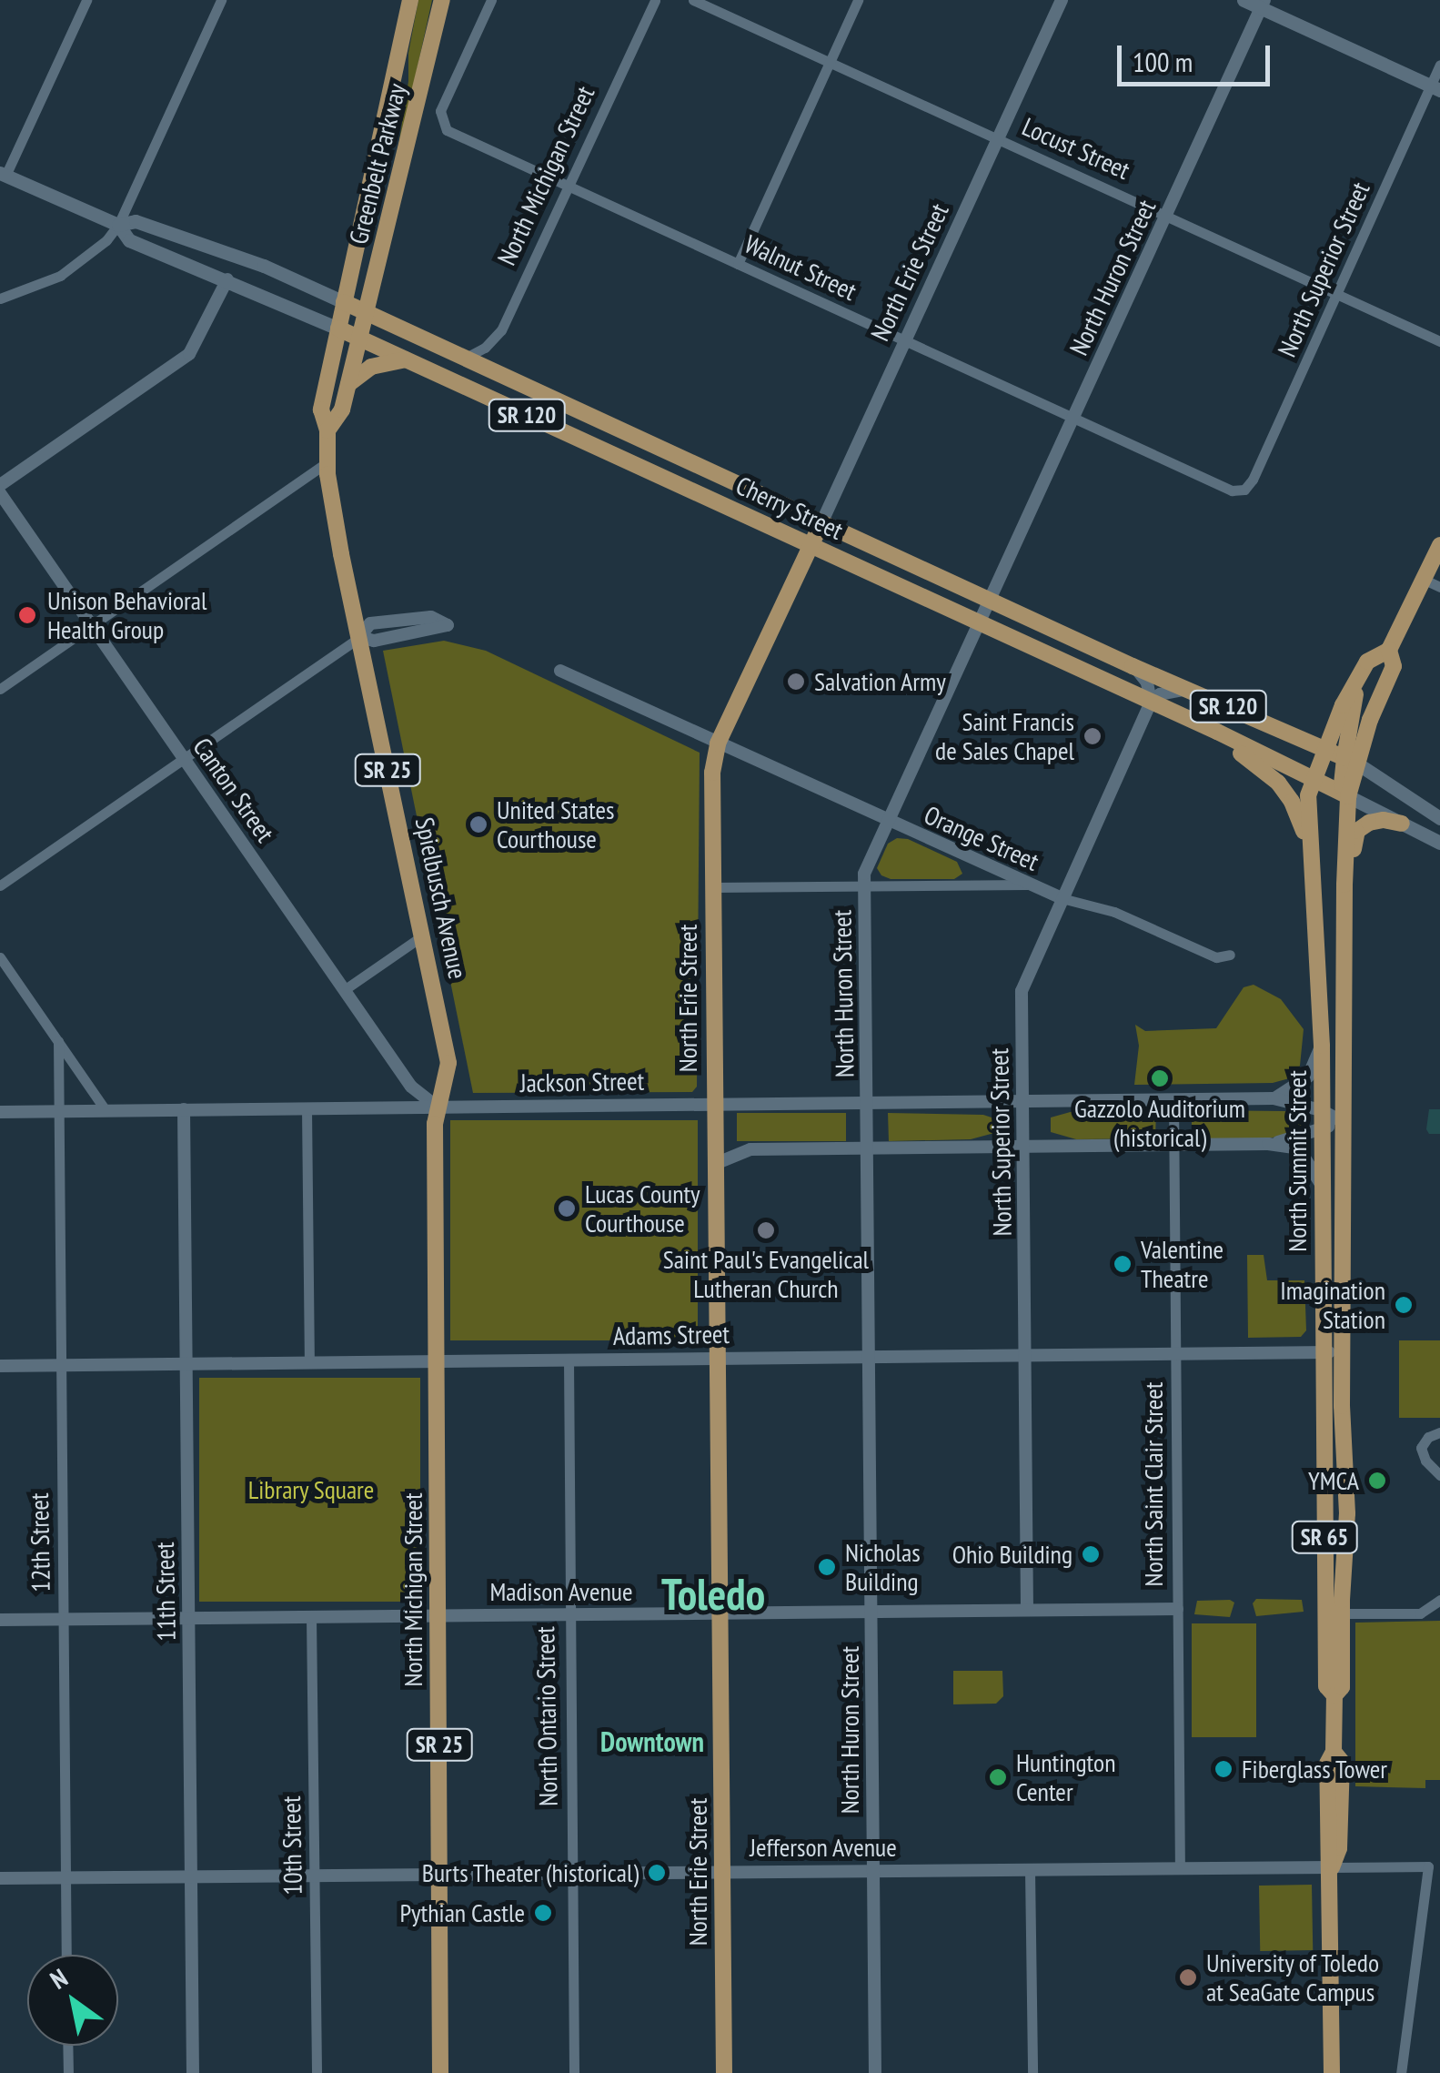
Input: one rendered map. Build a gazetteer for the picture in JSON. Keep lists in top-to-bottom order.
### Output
{
  "streets": {
    "main road": [
      "Greenbelt Parkway",
      "North Michigan Street",
      "North Erie Street",
      "SR 120",
      "Cherry Street",
      "SR 25",
      "Spielbusch Avenue",
      "North Summit Street",
      "SR 65"
    ],
    "street": [
      "Locust Street",
      "Walnut Street",
      "North Superior Street",
      "North Huron Street",
      "Canton Street",
      "Orange Street",
      "Jackson Street",
      "Adams Street",
      "North Saint Clair Street",
      "12th Street",
      "11th Street",
      "Madison Avenue",
      "North Ontario Street",
      "10th Street",
      "Jefferson Avenue"
    ]
  },
  "crossings": [
    ["Locust Street", "North Superior Street"],
    ["Locust Street", "North Erie Street"],
    ["Locust Street", "North Huron Street"],
    ["Greenbelt Parkway", "Cherry Street"],
    ["Greenbelt Parkway", "Spielbusch Avenue"],
    ["North Michigan Street", "Walnut Street"],
    ["North Michigan Street", "Cherry Street"],
    ["North Michigan Street", "Canton Street"],
    ["North Michigan Street", "Spielbusch Avenue"],
    ["North Michigan Street", "Jackson Street"],
    ["North Michigan Street", "Adams Street"],
    ["North Michigan Street", "Madison Avenue"],
    ["North Michigan Street", "Jefferson Avenue"],
    ["Walnut Street", "North Superior Street"],
    ["Walnut Street", "North Erie Street"],
    ["Walnut Street", "North Huron Street"],
    ["North Superior Street", "Cherry Street"],
    ["North Superior Street", "Orange Street"],
    ["North Superior Street", "Jackson Street"],
    ["North Superior Street", "Adams Street"],
    ["North Superior Street", "Madison Avenue"],
    ["North Erie Street", "Cherry Street"],
    ["North Erie Street", "Orange Street"],
    ["North Erie Street", "Jackson Street"],
    ["North Erie Street", "Adams Street"],
    ["North Erie Street", "Madison Avenue"],
    ["North Erie Street", "Jefferson Avenue"],
    ["North Huron Street", "Cherry Street"],
    ["North Huron Street", "Orange Street"],
    ["North Huron Street", "Jackson Street"],
    ["North Huron Street", "Adams Street"],
    ["North Huron Street", "Madison Avenue"],
    ["North Huron Street", "Jefferson Avenue"],
    ["Cherry Street", "Spielbusch Avenue"],
    ["Cherry Street", "North Summit Street"],
    ["Canton Street", "Spielbusch Avenue"],
    ["Canton Street", "Jackson Street"],
    ["Spielbusch Avenue", "Jackson Street"],
    ["Jackson Street", "North Summit Street"],
    ["Jackson Street", "North Saint Clair Street"],
    ["Jackson Street", "12th Street"],
    ["Jackson Street", "11th Street"],
    ["North Summit Street", "Adams Street"],
    ["North Summit Street", "Jefferson Avenue"],
    ["Adams Street", "North Saint Clair Street"],
    ["Adams Street", "12th Street"],
    ["Adams Street", "11th Street"],
    ["Adams Street", "North Ontario Street"],
    ["North Saint Clair Street", "Madison Avenue"],
    ["North Saint Clair Street", "Jefferson Avenue"],
    ["12th Street", "Madison Avenue"],
    ["12th Street", "Jefferson Avenue"],
    ["11th Street", "Madison Avenue"],
    ["11th Street", "Jefferson Avenue"],
    ["Madison Avenue", "North Ontario Street"],
    ["Madison Avenue", "10th Street"],
    ["North Ontario Street", "Jefferson Avenue"],
    ["10th Street", "Jefferson Avenue"]
  ],
  "districts": ["Toledo", "Downtown"],
  "parks": ["Library Square"],
  "places": [
    "Unison Behavioral Health Group",
    "Salvation Army",
    "Saint Francis de Sales Chapel",
    "United States Courthouse",
    "Gazzolo Auditorium (historical)",
    "Lucas County Courthouse",
    "Saint Paul's Evangelical Lutheran Church",
    "Valentine Theatre",
    "Imagination Station",
    "YMCA",
    "Ohio Building",
    "Nicholas Building",
    "Fiberglass Tower",
    "Huntington Center",
    "Burts Theater (historical)",
    "Pythian Castle",
    "University of Toledo at SeaGate Campus"
  ],
  "scale_bar": "100 m",
  "north": "top left"
}
